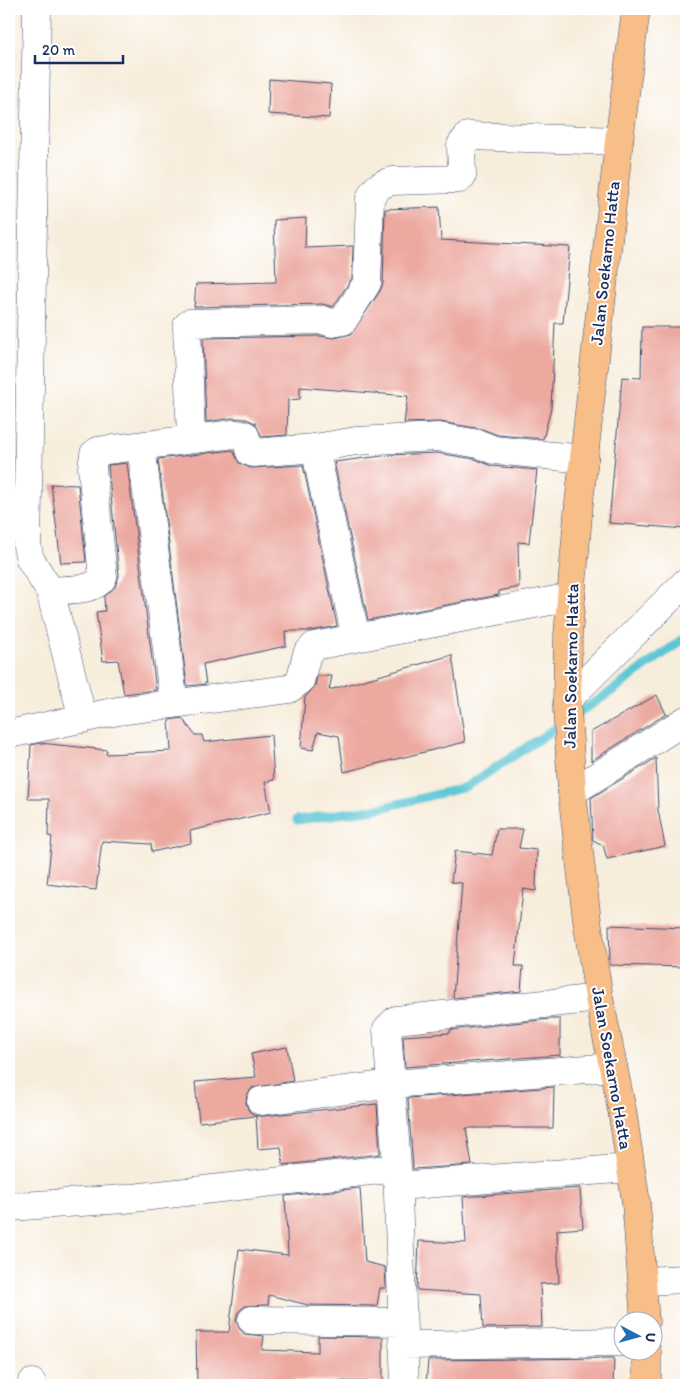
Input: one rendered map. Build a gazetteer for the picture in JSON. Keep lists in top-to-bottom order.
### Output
{
  "streets": {
    "main road": ["Jalan Soekarno Hatta"]
  },
  "scale_bar": "20 m",
  "north": "right"
}
